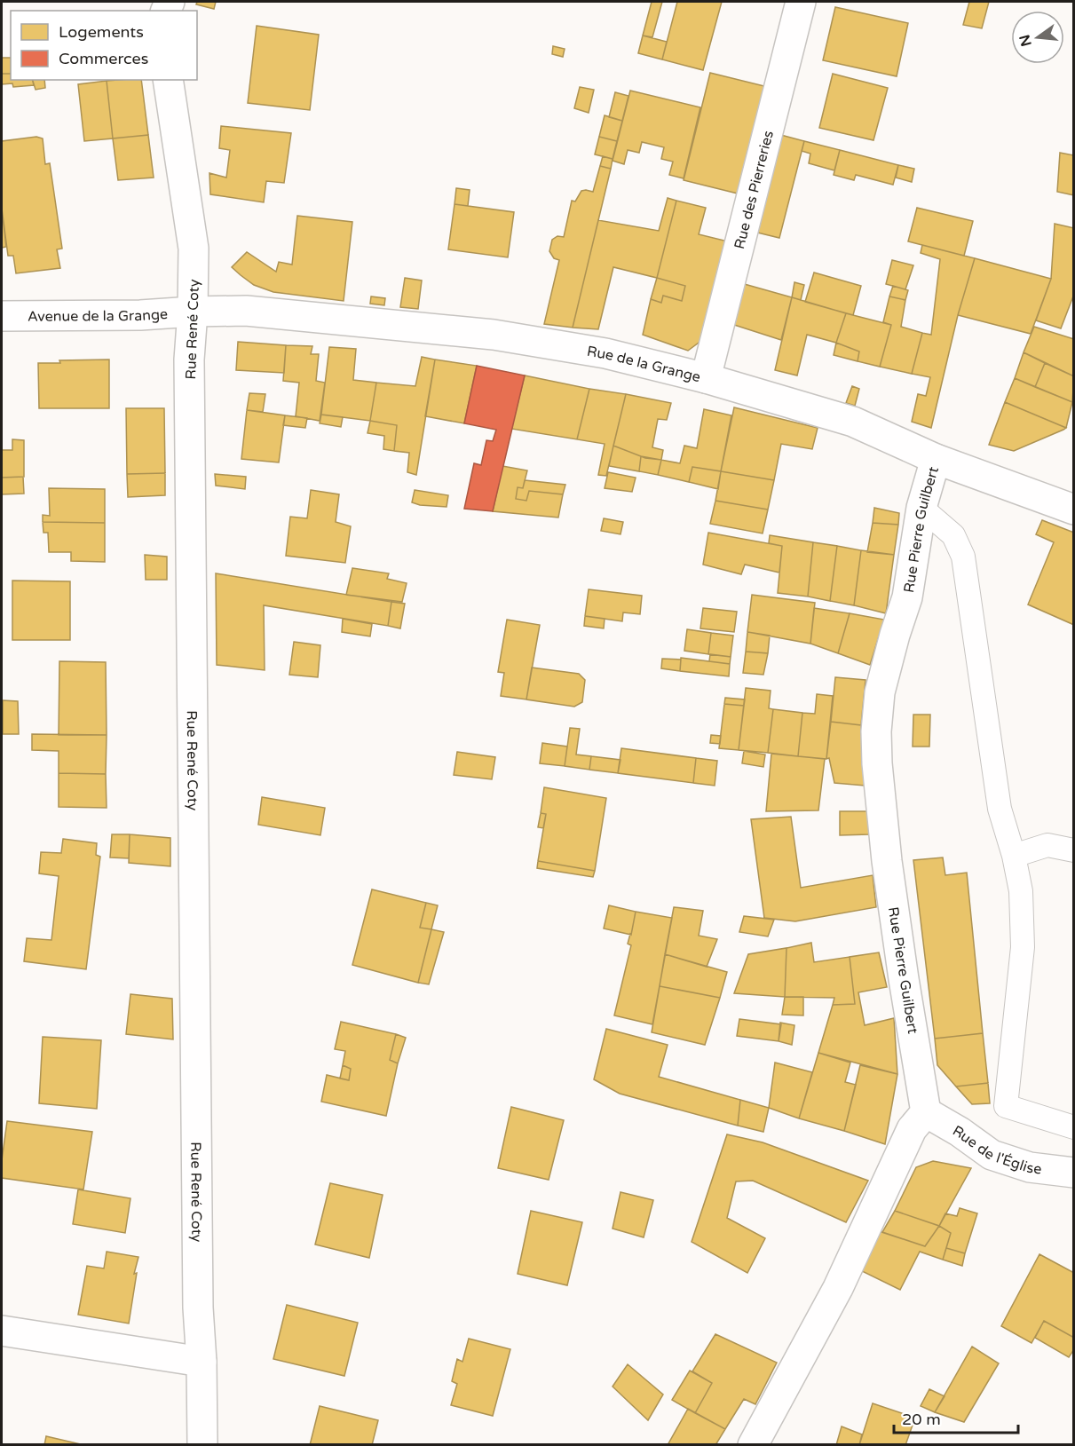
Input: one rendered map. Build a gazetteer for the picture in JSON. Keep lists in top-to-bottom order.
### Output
{
  "streets": {
    "street": [
      "Rue des Pierreries",
      "Avenue de la Grange",
      "Rue René Coty",
      "Rue de la Grange",
      "Rue Pierre Guilbert",
      "Rue de l'Église"
    ]
  },
  "crossings": [
    ["Rue des Pierreries", "Rue de la Grange"],
    ["Avenue de la Grange", "Rue René Coty"],
    ["Avenue de la Grange", "Rue de la Grange"],
    ["Rue René Coty", "Rue de la Grange"],
    ["Rue de la Grange", "Rue Pierre Guilbert"],
    ["Rue Pierre Guilbert", "Rue de l'Église"]
  ],
  "legend": ["Logements", "Commerces"],
  "scale_bar": "20 m",
  "north": "left"
}
